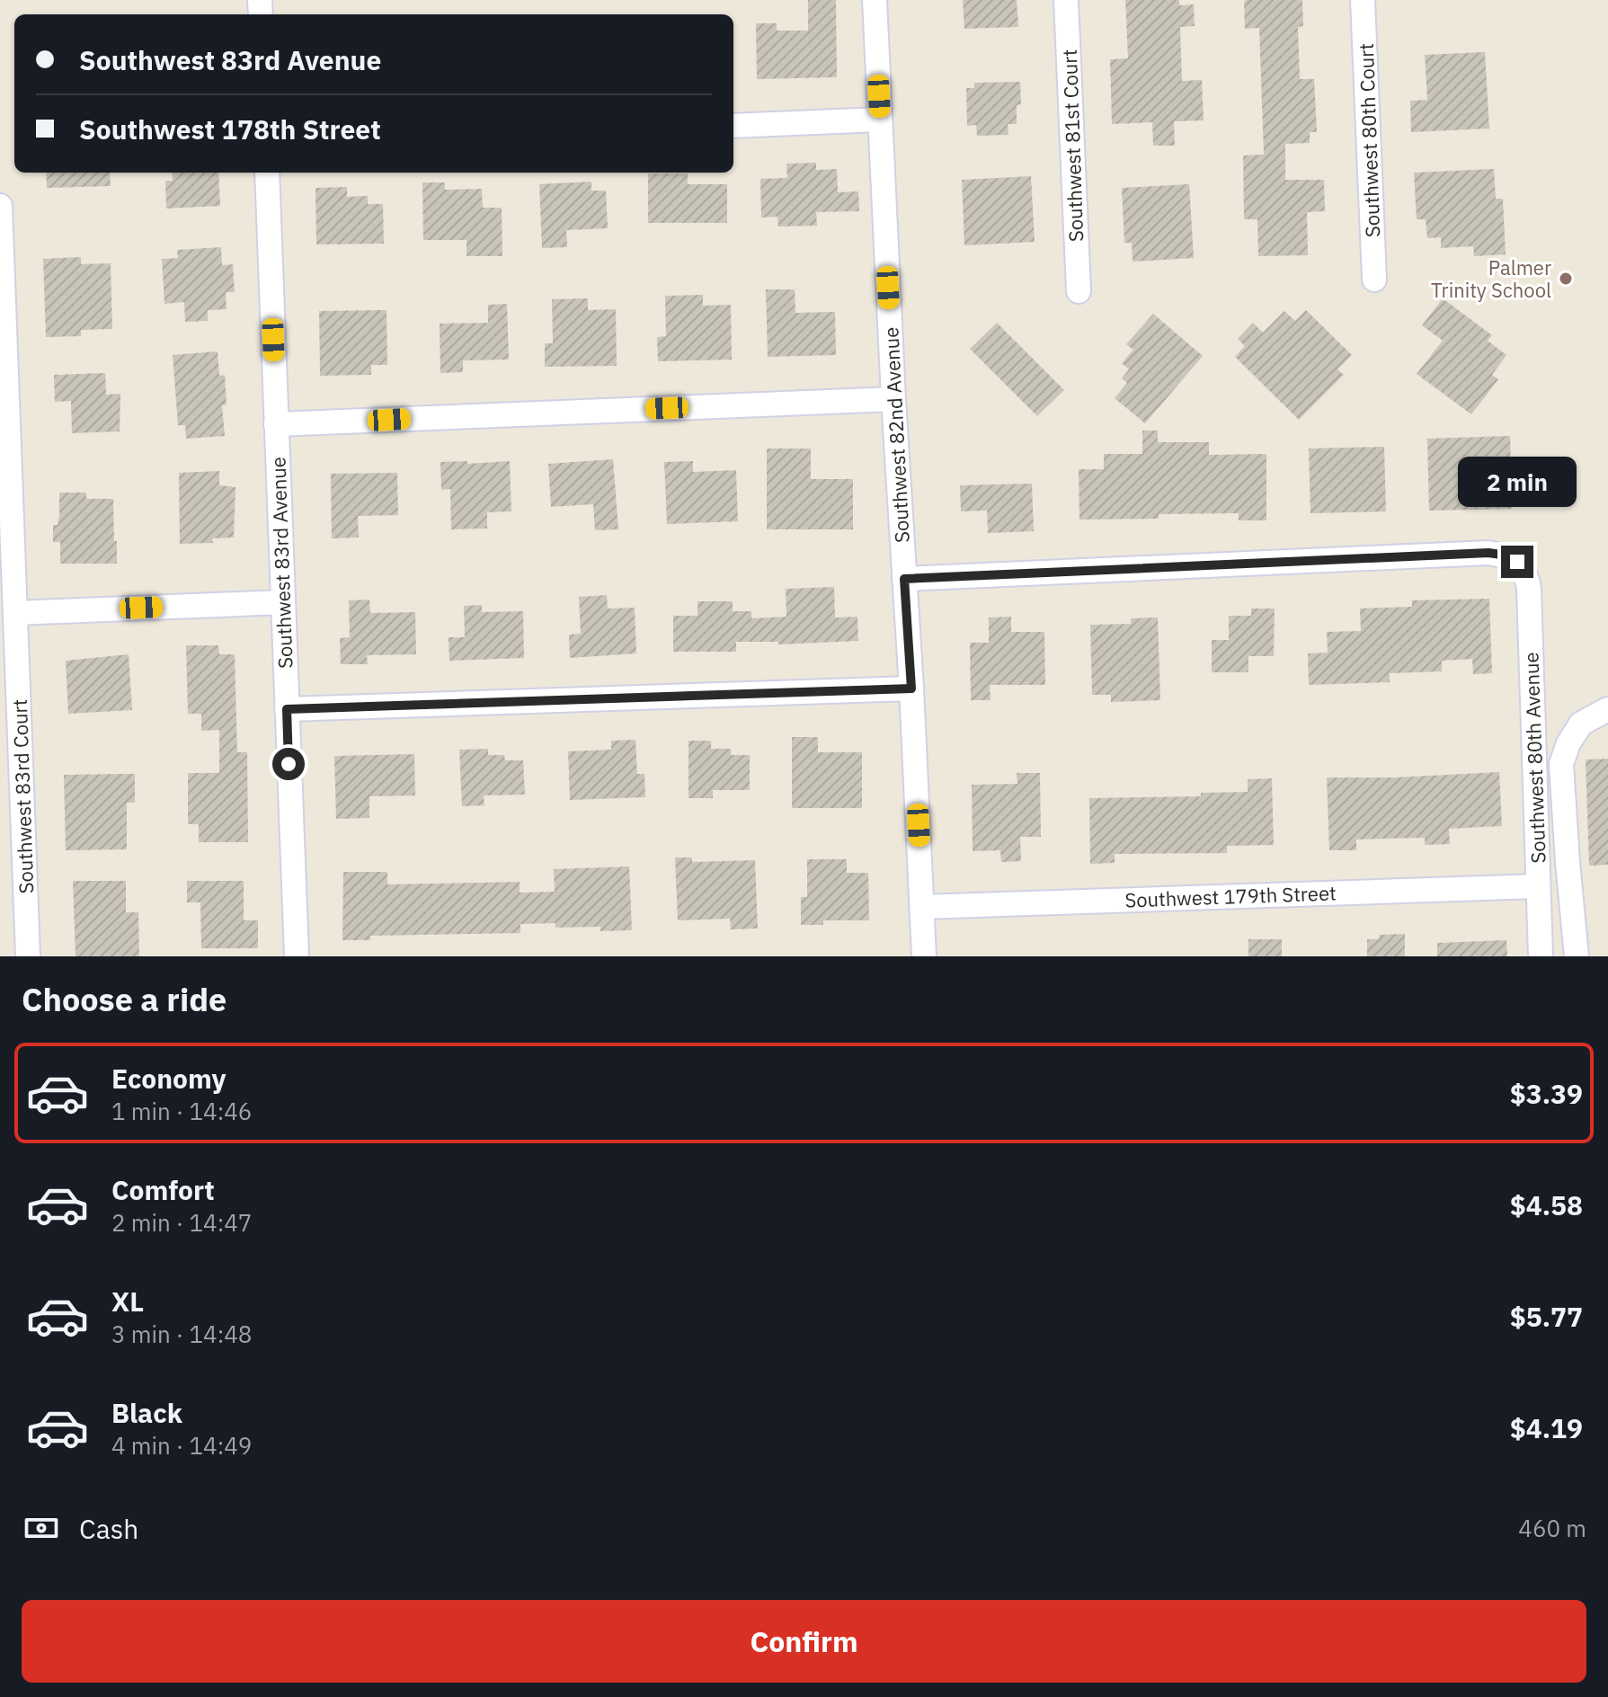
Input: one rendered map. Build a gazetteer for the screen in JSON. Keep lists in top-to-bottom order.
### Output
{
  "streets": {
    "street": [
      "Southwest 80th Court",
      "Southwest 81st Court",
      "Southwest 82nd Avenue",
      "Southwest 83rd Avenue",
      "Southwest 80th Avenue",
      "Southwest 83rd Court",
      "Southwest 179th Street"
    ]
  },
  "crossings": [
    ["Southwest 82nd Avenue", "Southwest 80th Avenue"],
    ["Southwest 82nd Avenue", "Southwest 179th Street"],
    ["Southwest 80th Avenue", "Southwest 179th Street"]
  ],
  "places": ["Palmer Trinity School"],
  "page": {
    "banner": ["Southwest 83rd Avenue", "Southwest 178th Street"],
    "bubble": "2 min",
    "heading": "Choose a ride",
    "list": [
      {
        "name": "Economy",
        "note": "1 min · 14:46",
        "value": "$3.39"
      },
      {
        "name": "Comfort",
        "note": "2 min · 14:47",
        "value": "$4.58"
      },
      {
        "name": "XL",
        "note": "3 min · 14:48",
        "value": "$5.77"
      },
      {
        "name": "Black",
        "note": "4 min · 14:49",
        "value": "$4.19"
      }
    ],
    "pay": ["Cash", "460 m"],
    "buttons": "Confirm"
  }
}
